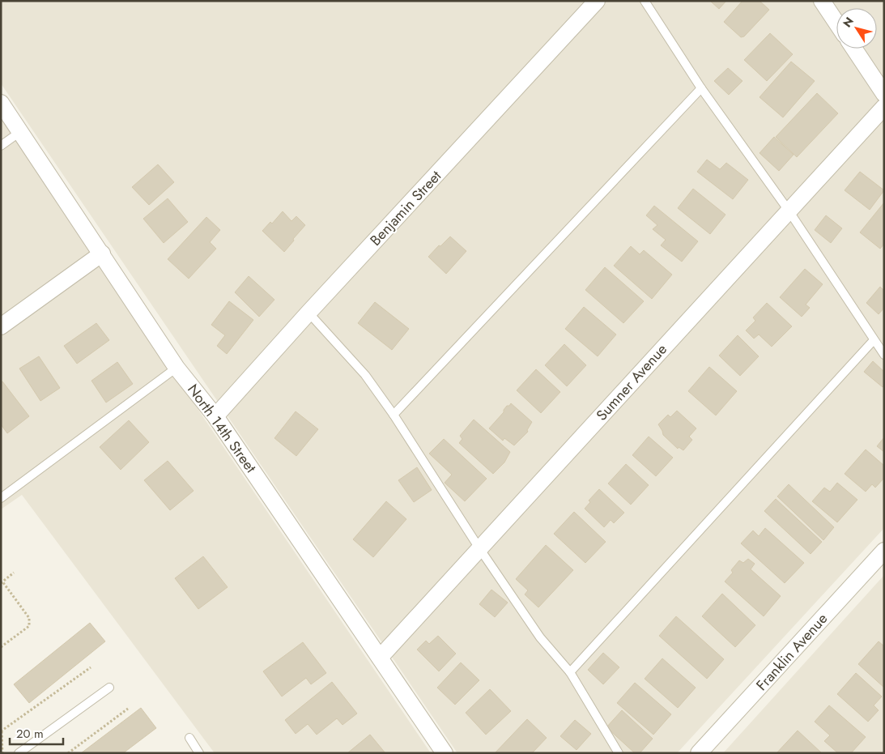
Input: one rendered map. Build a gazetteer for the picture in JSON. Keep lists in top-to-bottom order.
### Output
{
  "streets": {
    "street": [
      "Benjamin Street",
      "Sumner Avenue",
      "North 14th Street",
      "Franklin Avenue"
    ]
  },
  "crossings": [
    ["Benjamin Street", "North 14th Street"],
    ["Sumner Avenue", "North 14th Street"]
  ],
  "scale_bar": "20 m",
  "north": "top left"
}
